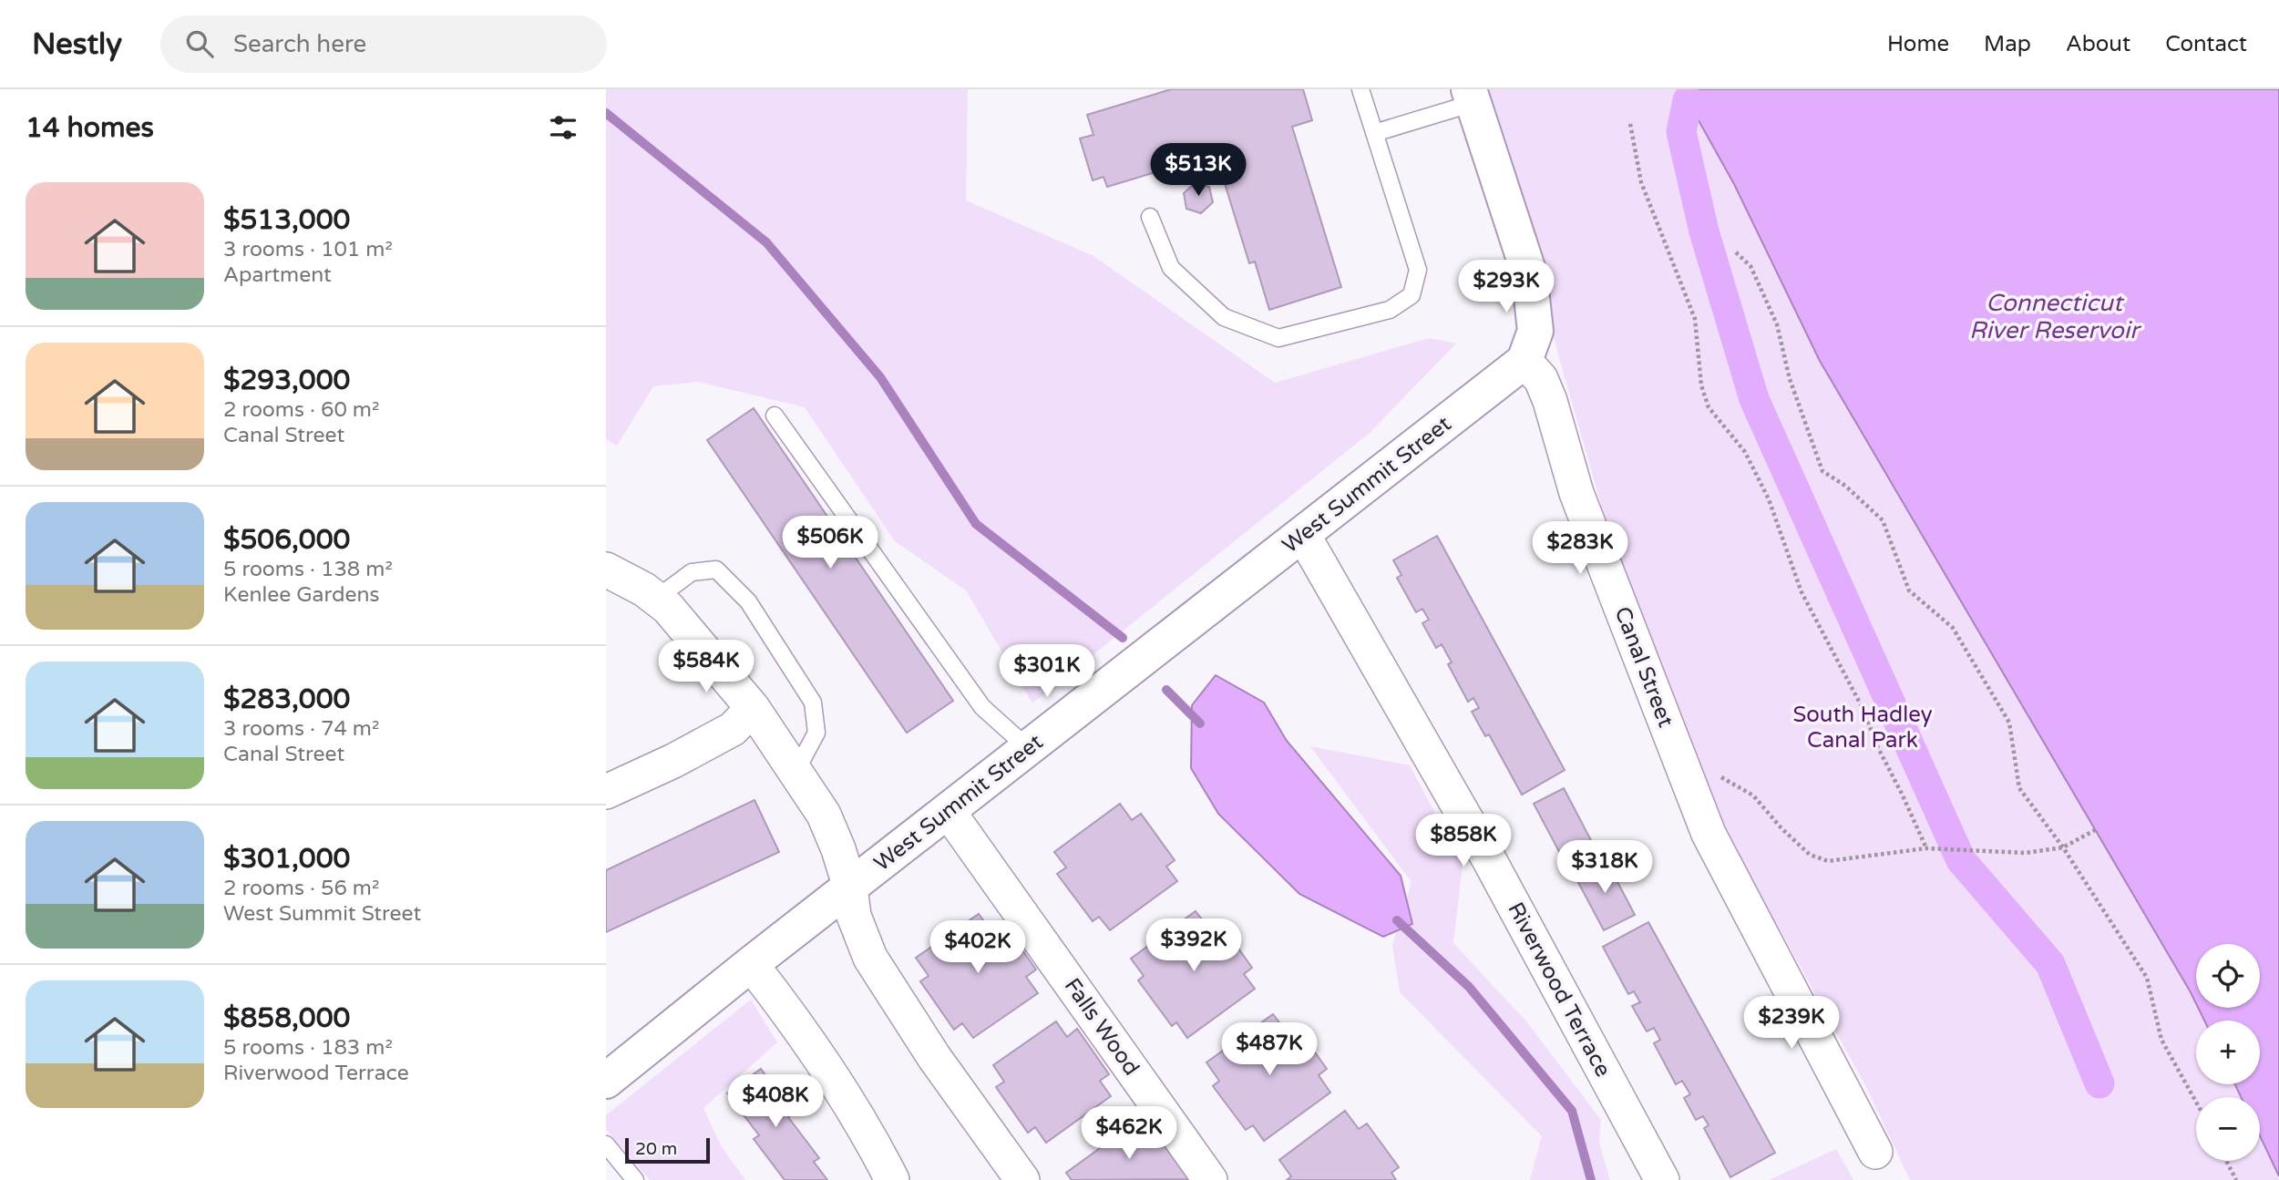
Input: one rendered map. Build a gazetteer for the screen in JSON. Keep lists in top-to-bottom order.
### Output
{
  "streets": {
    "street": [
      "West Summit Street",
      "Canal Street",
      "Riverwood Terrace",
      "Falls Wood"
    ]
  },
  "crossings": [
    ["West Summit Street", "Canal Street"],
    ["West Summit Street", "Riverwood Terrace"],
    ["West Summit Street", "Falls Wood"]
  ],
  "water": ["Connecticut River Reservoir"],
  "parks": ["South Hadley Canal Park"],
  "scale_bar": "20 m",
  "page": {
    "header": "Nestly",
    "search": "Search here",
    "nav": [
      "Home",
      "Map",
      "About",
      "Contact"
    ],
    "heading": "14 homes",
    "price": [
      "$513K",
      "$293K",
      "$506K",
      "$283K",
      "$584K",
      "$301K",
      "$858K",
      "$318K",
      "$392K",
      "$402K",
      "$239K",
      "$487K",
      "$408K",
      "$462K"
    ],
    "list": [
      {
        "name": "$513,000",
        "note": "3 rooms · 101 m² · Apartment"
      },
      {
        "name": "$293,000",
        "note": "2 rooms · 60 m² · Canal Street"
      },
      {
        "name": "$506,000",
        "note": "5 rooms · 138 m² · Kenlee Gardens"
      },
      {
        "name": "$283,000",
        "note": "3 rooms · 74 m² · Canal Street"
      },
      {
        "name": "$301,000",
        "note": "2 rooms · 56 m² · West Summit Street"
      },
      {
        "name": "$858,000",
        "note": "5 rooms · 183 m² · Riverwood Terrace"
      }
    ],
    "map_buttons": ["+", "−"],
    "scale": "20 m"
  }
}
